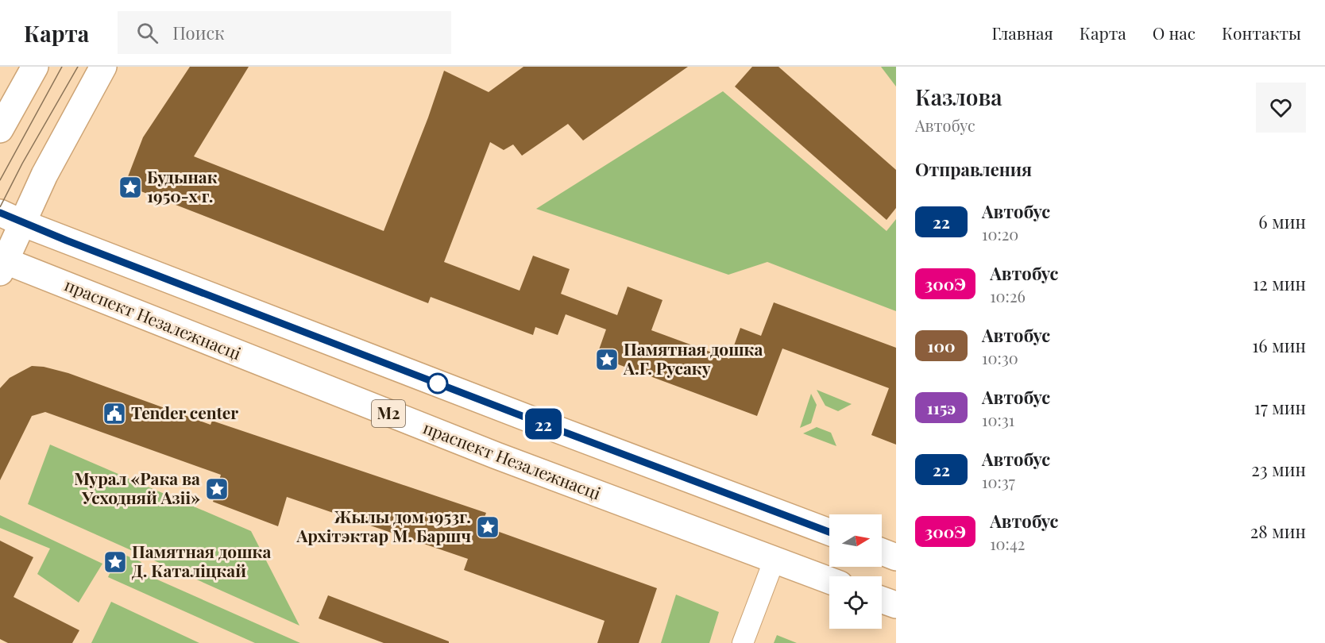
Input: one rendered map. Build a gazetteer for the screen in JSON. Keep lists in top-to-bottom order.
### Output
{
  "streets": {
    "main road": ["праспект Незалежнасці", "М2"]
  },
  "places": {
    "place": [
      "Будынак 1950-х г.",
      "Памятная дошка А.Г. Русаку",
      "Мурал «Рака ва Усходняй Азіі»",
      "Жылы дом 1953г. Архітэктар М. Баршч",
      "Памятная дошка Д. Каталіцкай"
    ],
    "public building": ["Tender center"]
  },
  "lines": ["bus line 22"],
  "north": "right",
  "page": {
    "header": "Карта",
    "search": "Поиск",
    "nav": [
      "Главная",
      "Карта",
      "О нас",
      "Контакты"
    ],
    "on_map": "22",
    "heading": [
      ["Казлова", "Автобус"],
      "Отправления"
    ],
    "list": [
      {
        "mark": "22",
        "name": "Автобус",
        "note": "10:20",
        "value": "6 мин"
      },
      {
        "mark": "300Э",
        "name": "Автобус",
        "note": "10:26",
        "value": "12 мин"
      },
      {
        "mark": "100",
        "name": "Автобус",
        "note": "10:30",
        "value": "16 мин"
      },
      {
        "mark": "115э",
        "name": "Автобус",
        "note": "10:31",
        "value": "17 мин"
      },
      {
        "mark": "22",
        "name": "Автобус",
        "note": "10:37",
        "value": "23 мин"
      },
      {
        "mark": "300Э",
        "name": "Автобус",
        "note": "10:42",
        "value": "28 мин"
      }
    ]
  }
}
